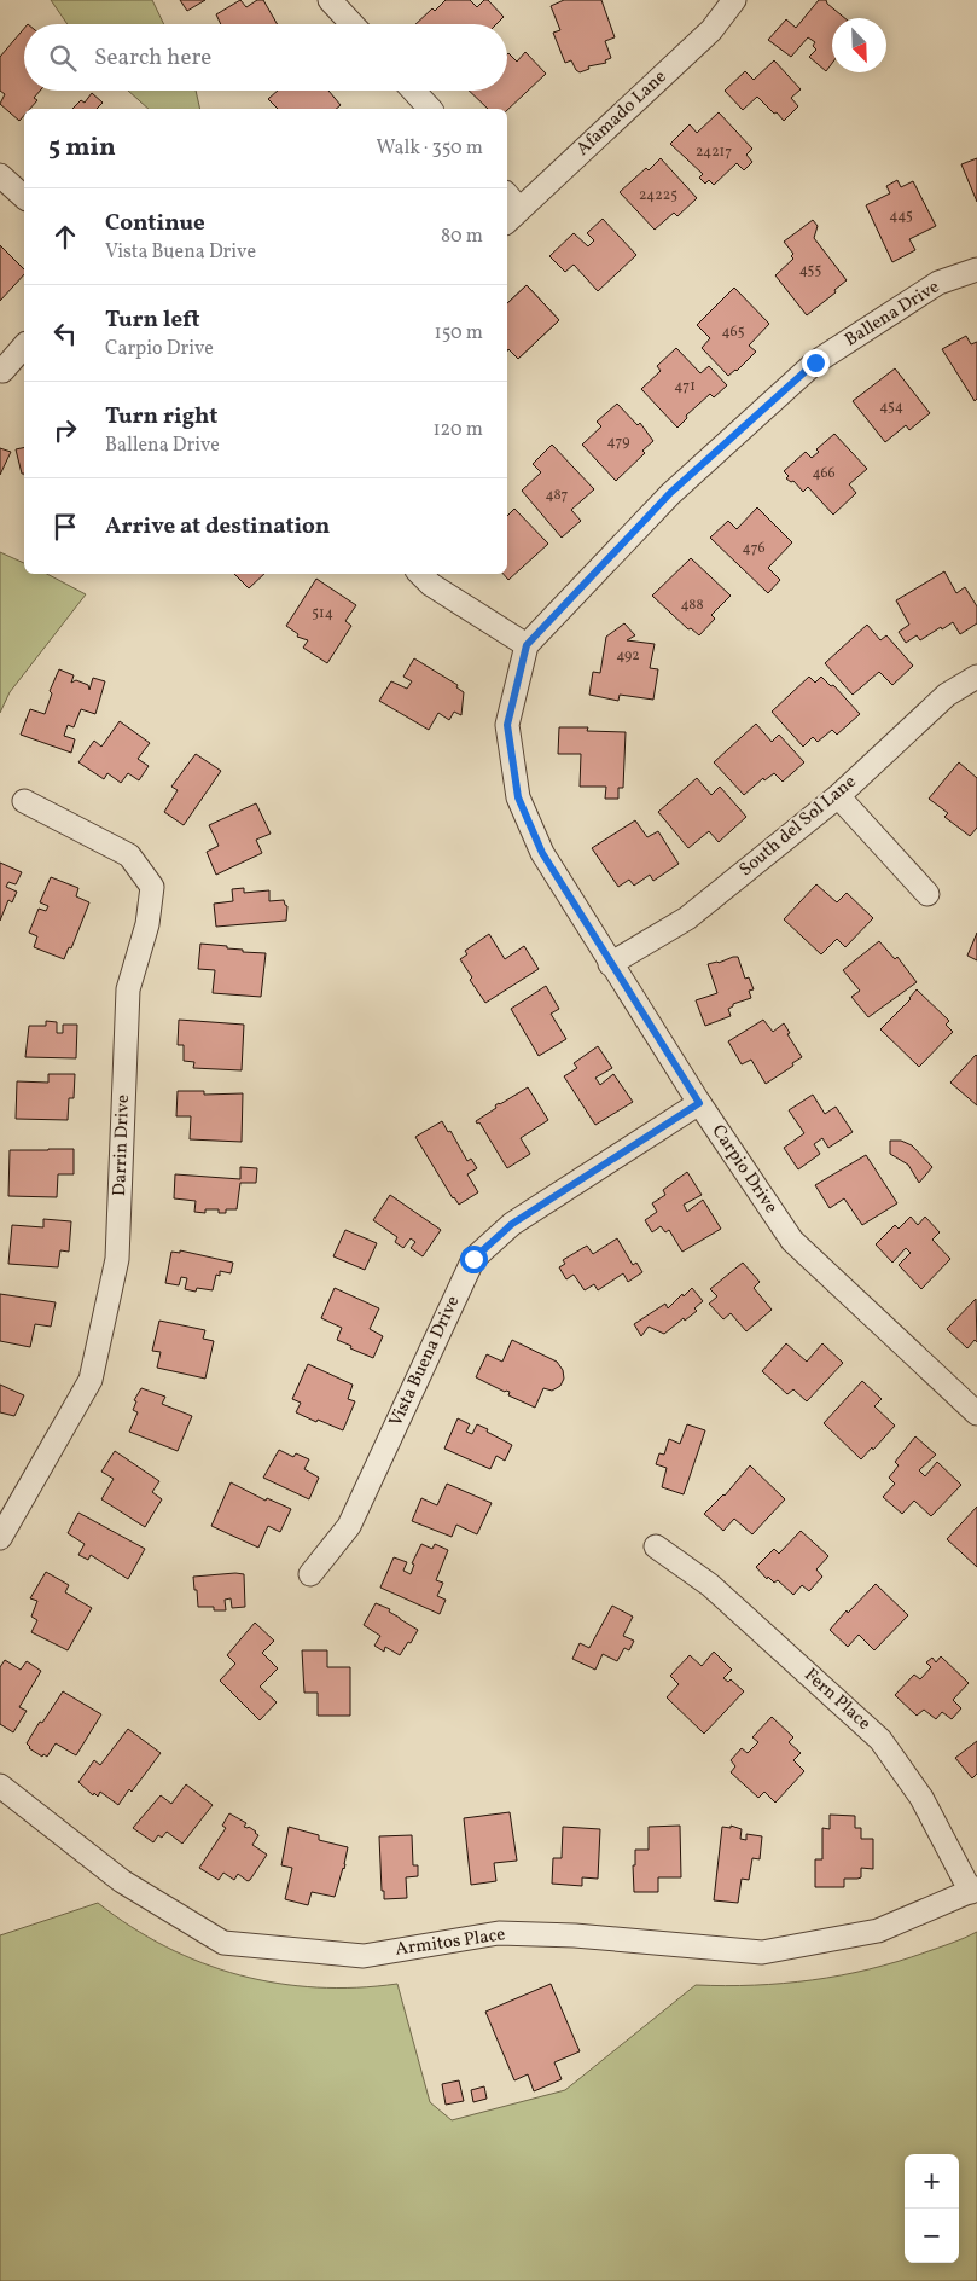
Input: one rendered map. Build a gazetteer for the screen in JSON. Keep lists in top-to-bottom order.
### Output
{
  "streets": {
    "street": [
      "Afamado Lane",
      "Ballena Drive",
      "South del Sol Lane",
      "Darrin Drive",
      "Carpio Drive",
      "Vista Buena Drive",
      "Fern Place",
      "Armitos Place"
    ]
  },
  "crossings": [
    ["Ballena Drive", "Carpio Drive"],
    ["South del Sol Lane", "Carpio Drive"],
    ["Carpio Drive", "Vista Buena Drive"],
    ["Fern Place", "Armitos Place"]
  ],
  "house_numbers": [
    "24217",
    "24225",
    "445",
    "455",
    "465",
    "471",
    "454",
    "479",
    "466",
    "487",
    "476",
    "488",
    "514",
    "492"
  ],
  "north": "bottom right",
  "page": {
    "search": "Search here",
    "heading": ["5 min", "Walk · 350 m"],
    "list": [
      ["Continue", "Vista Buena Drive", "80 m"],
      ["Turn left", "Carpio Drive", "150 m"],
      ["Turn right", "Ballena Drive", "120 m"],
      "Arrive at destination"
    ],
    "map_buttons": ["+", "−"]
  }
}
